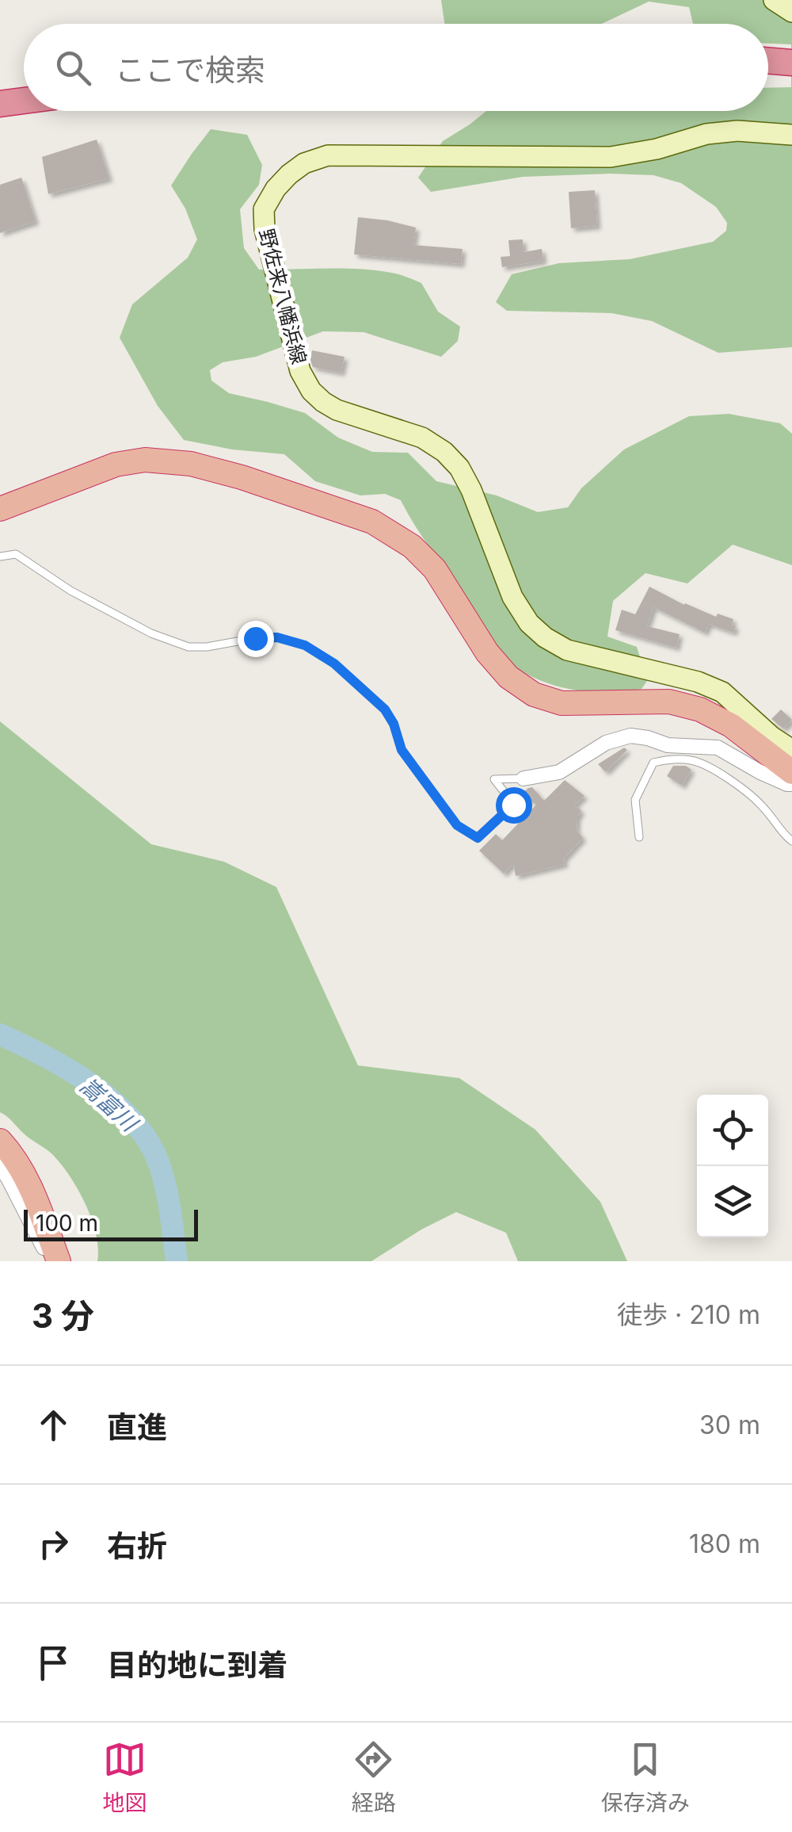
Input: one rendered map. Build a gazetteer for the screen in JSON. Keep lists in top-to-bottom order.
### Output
{
  "streets": {
    "main road": ["野佐来八幡浜線"]
  },
  "water": ["嵩富川"],
  "scale_bar": "100 m",
  "page": {
    "search": "ここで検索",
    "scale": "100 m",
    "heading": ["3 分", "徒歩 · 210 m"],
    "list": [
      ["直進", "30 m"],
      ["右折", "180 m"],
      "目的地に到着"
    ],
    "nav": ["地図", "経路", "保存済み"]
  }
}
